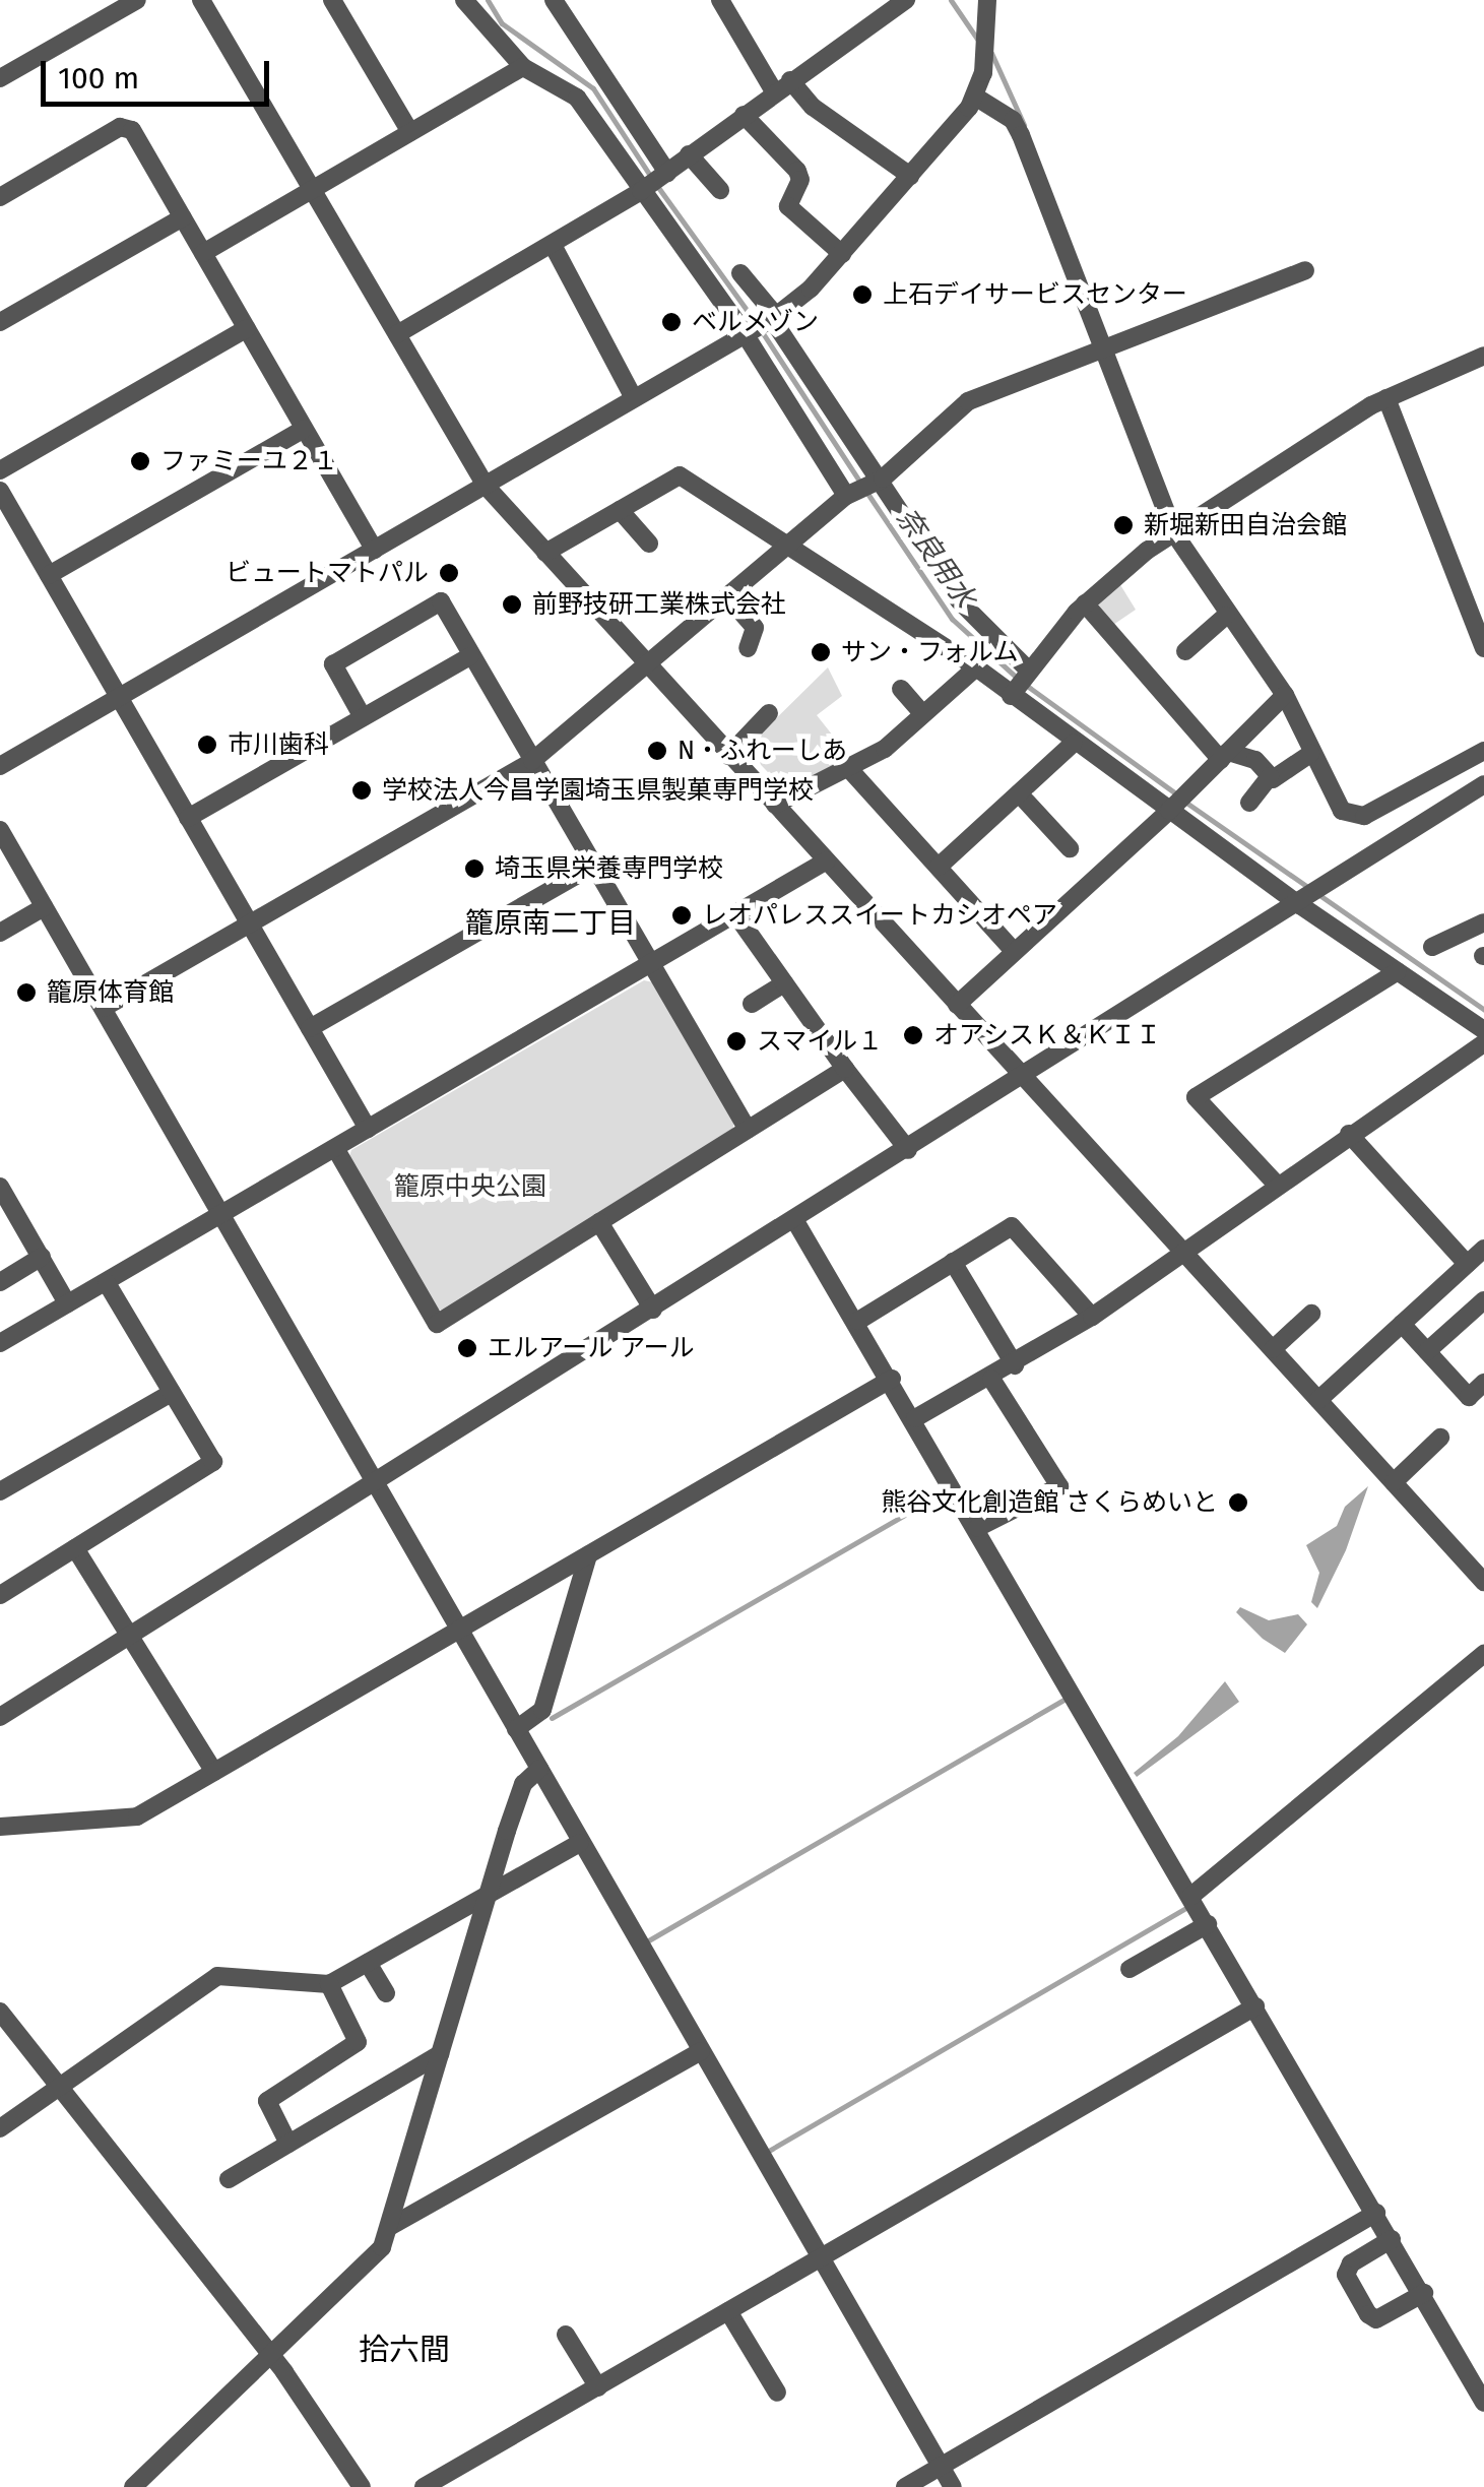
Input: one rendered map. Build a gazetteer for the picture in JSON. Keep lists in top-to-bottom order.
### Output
{
  "districts": ["籠原南二丁目", "拾六間"],
  "water": ["奈良用水"],
  "parks": ["籠原中央公園"],
  "places": [
    "上石デイサービスセンター",
    "ベルメゾン",
    "ファミーユ２１",
    "新堀新田自治会館",
    "ビュートマトパル",
    "前野技研工業株式会社",
    "サン・フォルム",
    "市川歯科",
    "N・ふれーしあ",
    "学校法人今昌学園埼玉県製菓専門学校",
    "埼玉県栄養専門学校",
    "レオパレススイートカシオペア",
    "籠原体育館",
    "オアシスＫ＆ＫＩＩ",
    "スマイル１",
    "エルアール アール",
    "熊谷文化創造館 さくらめいと"
  ],
  "scale_bar": "100 m"
}
